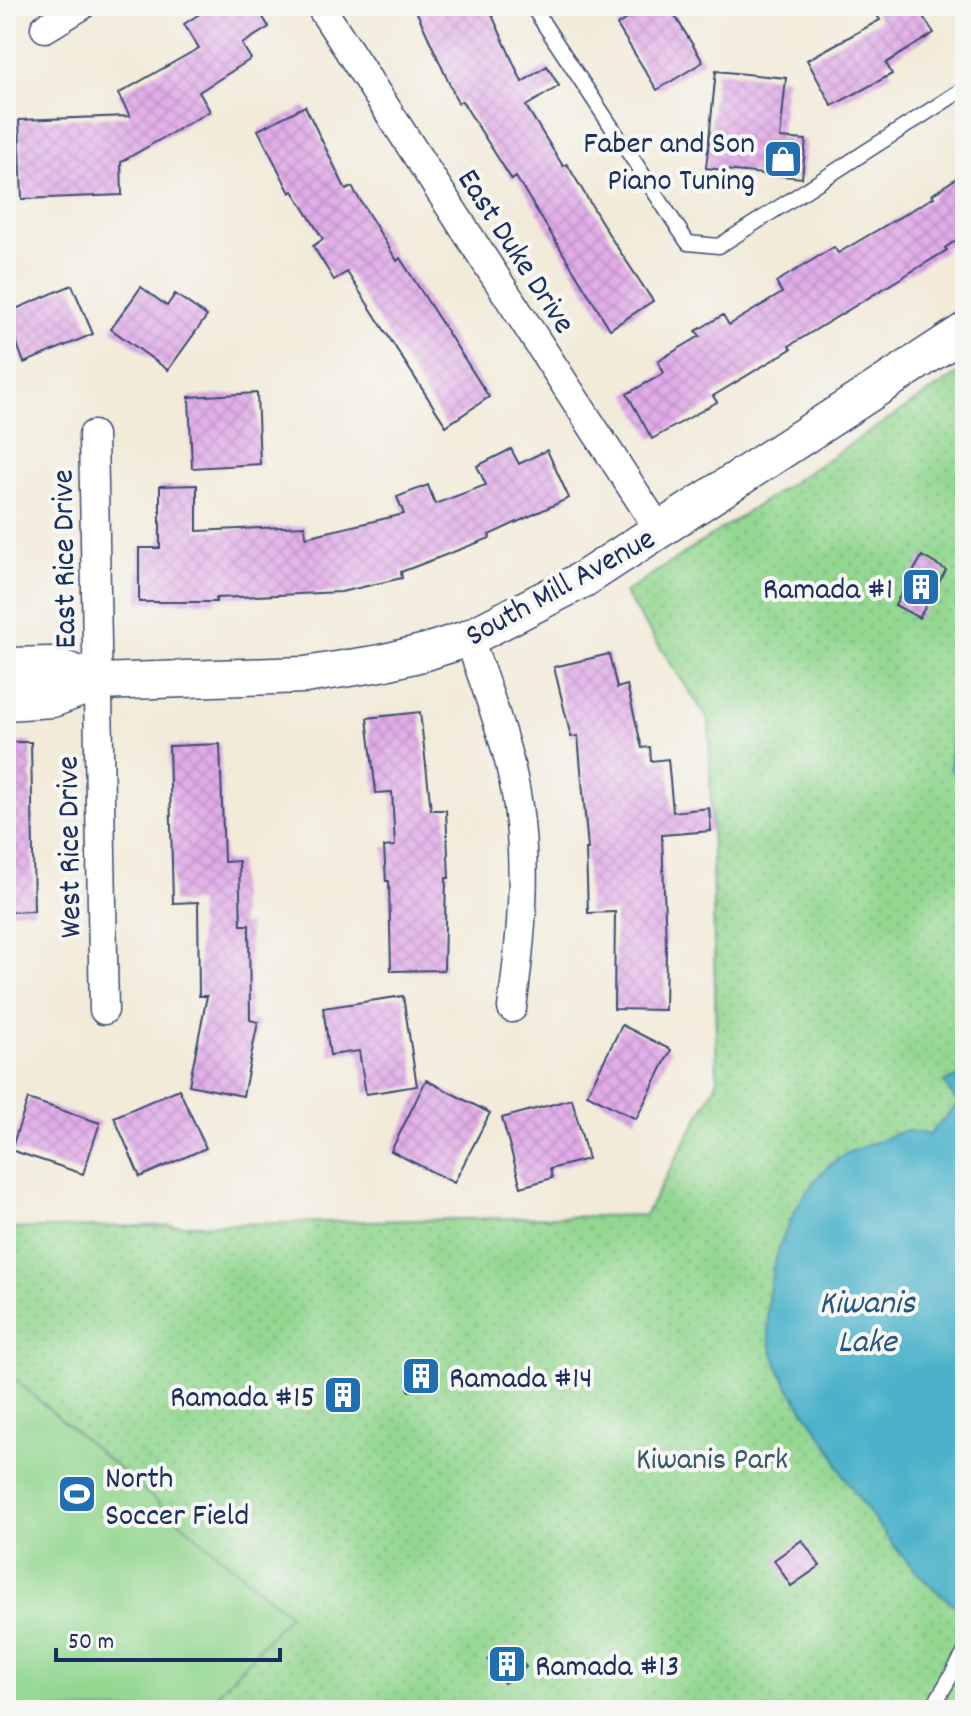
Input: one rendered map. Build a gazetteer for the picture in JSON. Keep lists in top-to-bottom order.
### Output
{
  "streets": {
    "street": [
      "East Duke Drive",
      "East Rice Drive",
      "South Mill Avenue",
      "West Rice Drive"
    ]
  },
  "crossings": [
    ["East Duke Drive", "South Mill Avenue"],
    ["East Rice Drive", "South Mill Avenue"],
    ["East Rice Drive", "West Rice Drive"],
    ["South Mill Avenue", "West Rice Drive"]
  ],
  "water": ["Kiwanis Lake"],
  "parks": ["Kiwanis Park"],
  "places": {
    "shop": ["Faber and Son Piano Tuning"],
    "building": [
      "Ramada #1",
      "Ramada #14",
      "Ramada #15",
      "Ramada #13"
    ],
    "sports": ["North Soccer Field"]
  },
  "scale_bar": "50 m"
}
